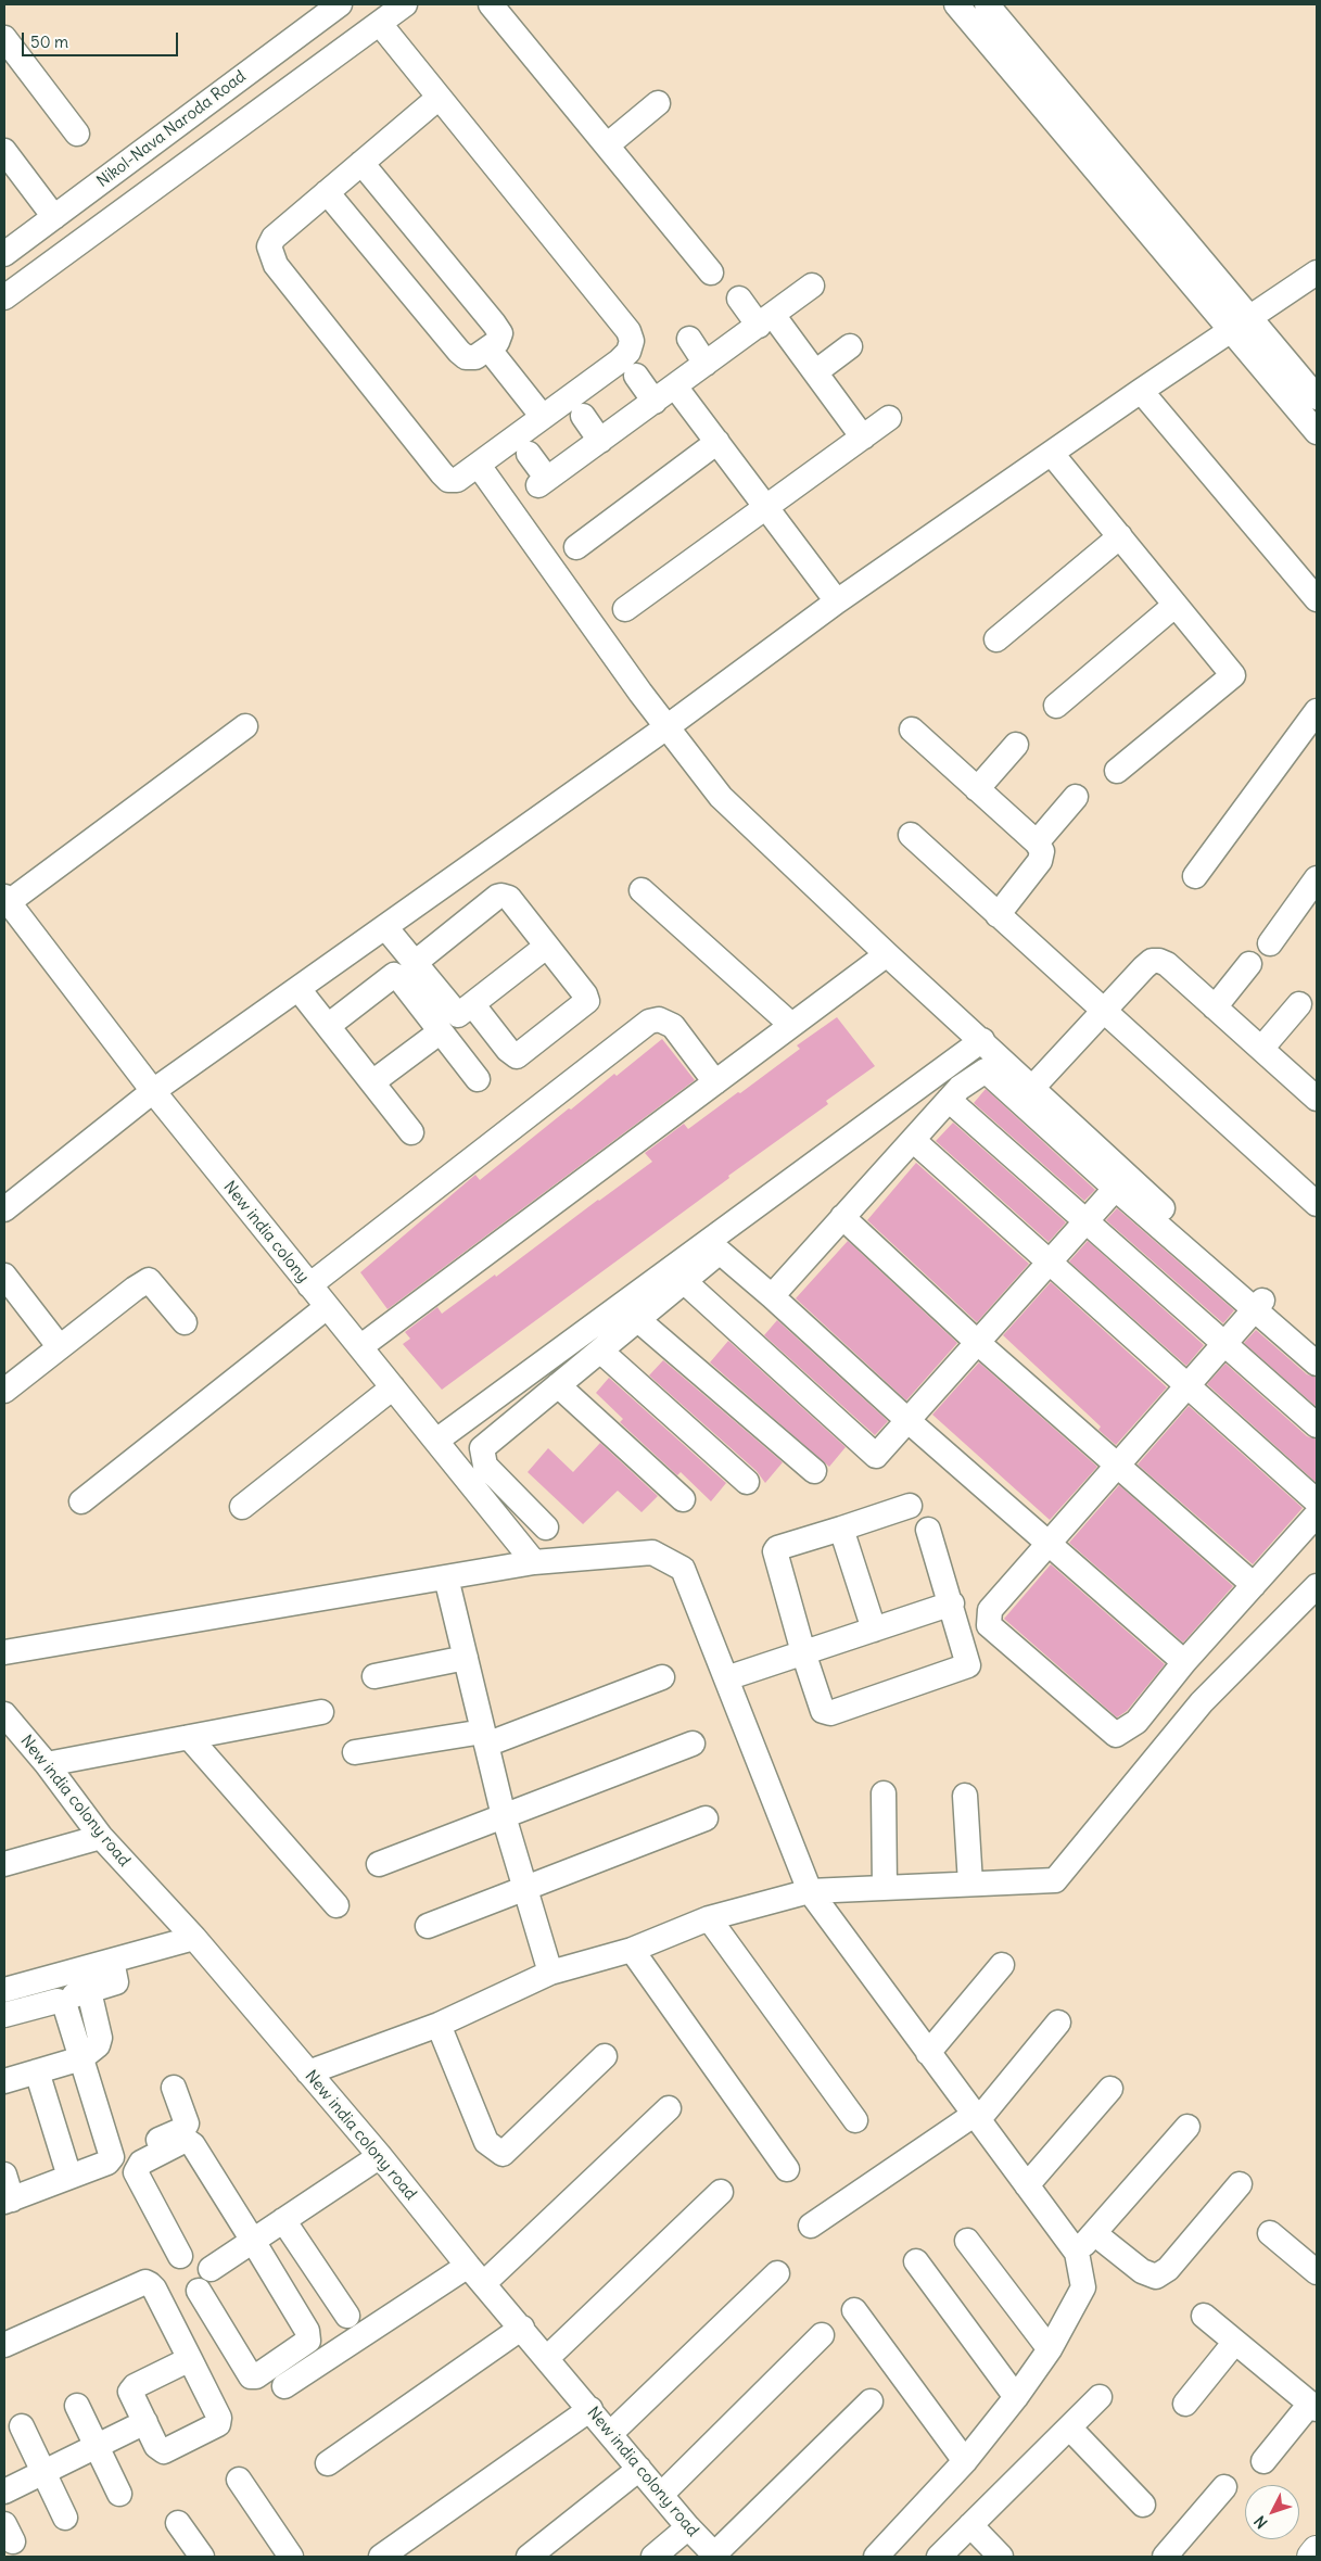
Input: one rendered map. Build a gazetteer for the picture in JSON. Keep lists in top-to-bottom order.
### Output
{
  "streets": {
    "street": ["Nikol-Nava Naroda Road", "New india colony", "New india colony road"]
  },
  "scale_bar": "50 m",
  "north": "bottom left"
}
